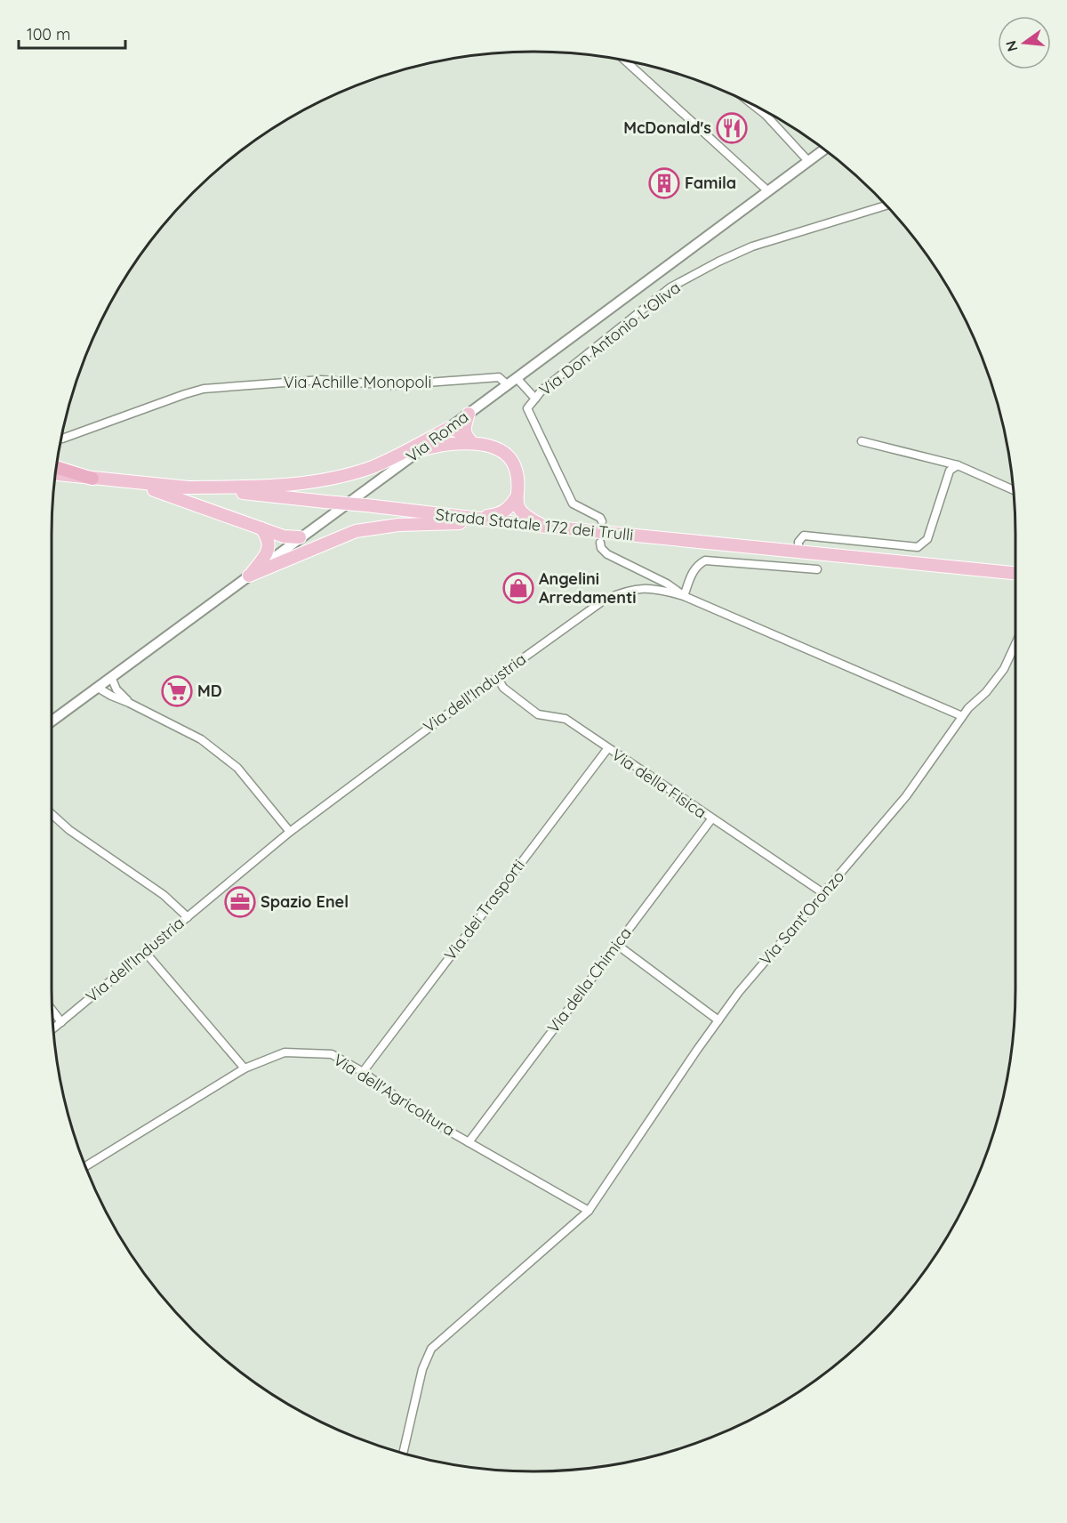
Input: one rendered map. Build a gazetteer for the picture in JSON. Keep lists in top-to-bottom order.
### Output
{
  "streets": {
    "main road": ["Strada Statale 172 dei Trulli"],
    "street": [
      "Via Don Antonio L'Oliva",
      "Via Achille Monopoli",
      "Via Roma",
      "Via dell'Industria",
      "Via della Fisica",
      "Via dei Trasporti",
      "Via Sant'Oronzo",
      "Via della Chimica",
      "Via dell'Agricoltura"
    ]
  },
  "crossings": [
    ["Via Achille Monopoli", "Via Roma"],
    ["Via dell'Industria", "Via della Fisica"],
    ["Via dell'Industria", "Via Sant'Oronzo"],
    ["Via della Fisica", "Via dei Trasporti"],
    ["Via della Fisica", "Via Sant'Oronzo"],
    ["Via della Fisica", "Via della Chimica"],
    ["Via dei Trasporti", "Via dell'Agricoltura"],
    ["Via Sant'Oronzo", "Via dell'Agricoltura"],
    ["Via della Chimica", "Via dell'Agricoltura"]
  ],
  "places": {
    "restaurant": ["McDonald's"],
    "building": ["Famila"],
    "shop": ["Angelini Arredamenti"],
    "supermarket": ["MD"],
    "office": ["Spazio Enel"]
  },
  "scale_bar": "100 m",
  "north": "left"
}
